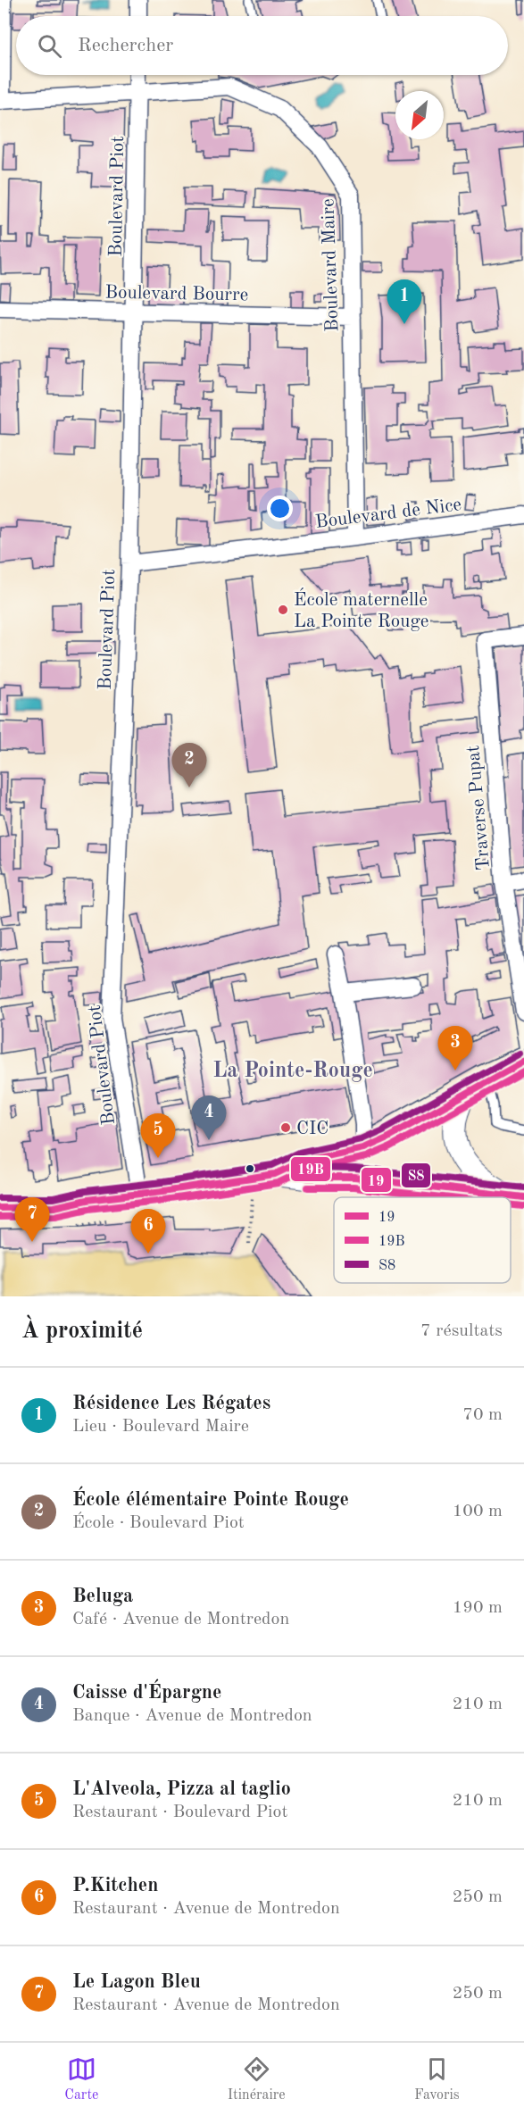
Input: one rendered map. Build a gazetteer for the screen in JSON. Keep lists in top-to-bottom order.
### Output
{
  "streets": {
    "street": [
      "Boulevard Piot",
      "Boulevard Maire",
      "Boulevard Bourre",
      "Boulevard de Nice",
      "Traverse Pupat"
    ]
  },
  "crossings": [
    ["Boulevard Piot", "Boulevard Maire"],
    ["Boulevard Piot", "Boulevard Bourre"],
    ["Boulevard Piot", "Boulevard de Nice"],
    ["Boulevard Maire", "Boulevard Bourre"],
    ["Boulevard Maire", "Boulevard de Nice"]
  ],
  "districts": ["La Pointe-Rouge"],
  "places": ["École maternelle La Pointe Rouge", "CIC"],
  "lines": ["transit line S8", "transit line 19", "transit line 19B"],
  "legend": ["19", "19B", "S8"],
  "north": "bottom left",
  "page": {
    "search": "Rechercher",
    "pins": [
      "1",
      "2",
      "3",
      "4",
      "5",
      "7",
      "6"
    ],
    "heading": ["À proximité", "7 résultats"],
    "list": [
      {
        "mark": "1",
        "name": "Résidence Les Régates",
        "note": "Lieu · Boulevard Maire",
        "value": "70 m"
      },
      {
        "mark": "2",
        "name": "École élémentaire Pointe Rouge",
        "note": "École · Boulevard Piot",
        "value": "100 m"
      },
      {
        "mark": "3",
        "name": "Beluga",
        "note": "Café · Avenue de Montredon",
        "value": "190 m"
      },
      {
        "mark": "4",
        "name": "Caisse d'Épargne",
        "note": "Banque · Avenue de Montredon",
        "value": "210 m"
      },
      {
        "mark": "5",
        "name": "L'Alveola, Pizza al taglio",
        "note": "Restaurant · Boulevard Piot",
        "value": "210 m"
      },
      {
        "mark": "6",
        "name": "P.Kitchen",
        "note": "Restaurant · Avenue de Montredon",
        "value": "250 m"
      },
      {
        "mark": "7",
        "name": "Le Lagon Bleu",
        "note": "Restaurant · Avenue de Montredon",
        "value": "250 m"
      }
    ],
    "nav": ["Carte", "Itinéraire", "Favoris"]
  }
}
